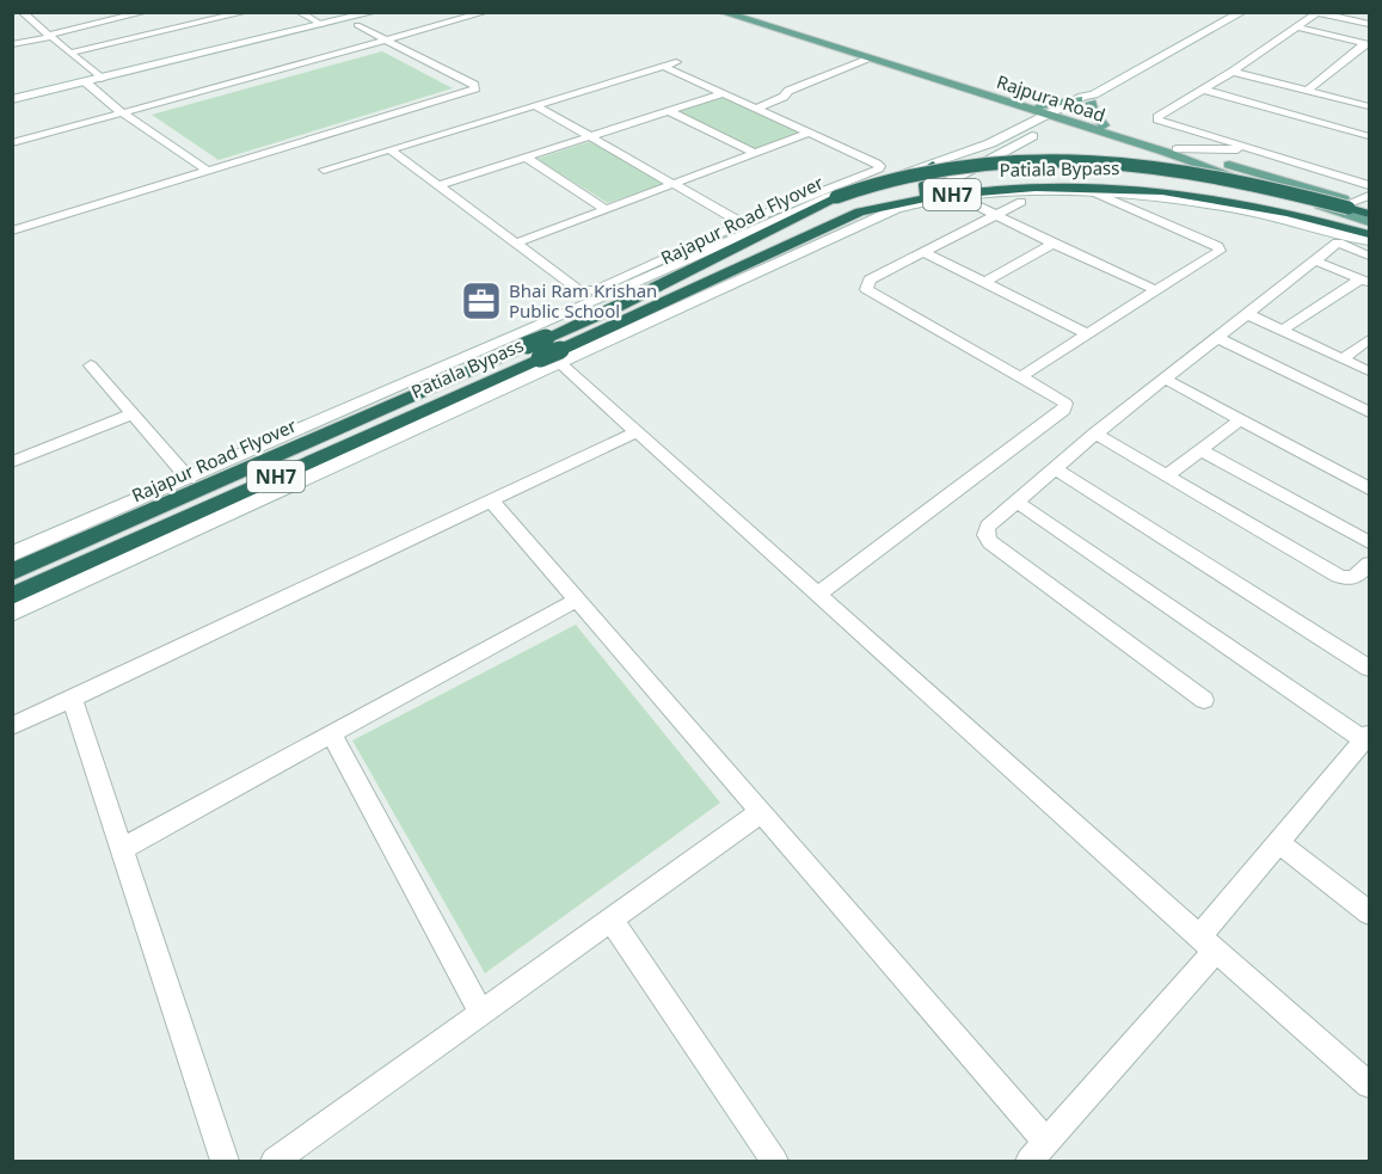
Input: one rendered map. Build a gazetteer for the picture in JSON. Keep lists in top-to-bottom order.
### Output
{
  "streets": {
    "highway": ["Patiala Bypass", "NH7", "Rajapur Road Flyover"],
    "main road": ["Rajpura Road"]
  },
  "crossings": [
    ["Patiala Bypass", "Rajapur Road Flyover"]
  ],
  "places": {
    "office": ["Bhai Ram Krishan Public School"]
  }
}
